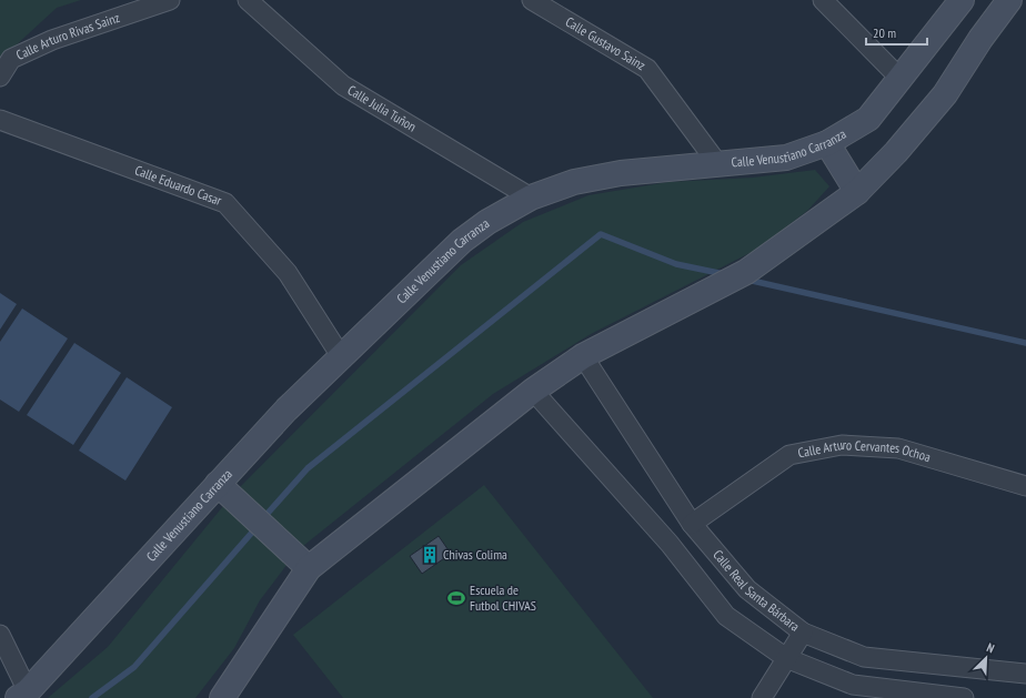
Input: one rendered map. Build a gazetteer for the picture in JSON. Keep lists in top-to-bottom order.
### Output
{
  "streets": {
    "street": [
      "Calle Arturo Rivas Sainz",
      "Calle Gustavo Sainz",
      "Calle Julia Tuñon",
      "Calle Venustiano Carranza",
      "Calle Eduardo Casar",
      "Calle Arturo Cervantes Ochoa",
      "Calle Real Santa Bárbara"
    ]
  },
  "crossings": [
    ["Calle Gustavo Sainz", "Calle Venustiano Carranza"],
    ["Calle Julia Tuñon", "Calle Venustiano Carranza"],
    ["Calle Venustiano Carranza", "Calle Eduardo Casar"],
    ["Calle Arturo Cervantes Ochoa", "Calle Real Santa Bárbara"]
  ],
  "places": {
    "building": ["Chivas Colima"],
    "sports": ["Escuela de Futbol CHIVAS"]
  },
  "scale_bar": "20 m",
  "north": "top right"
}
